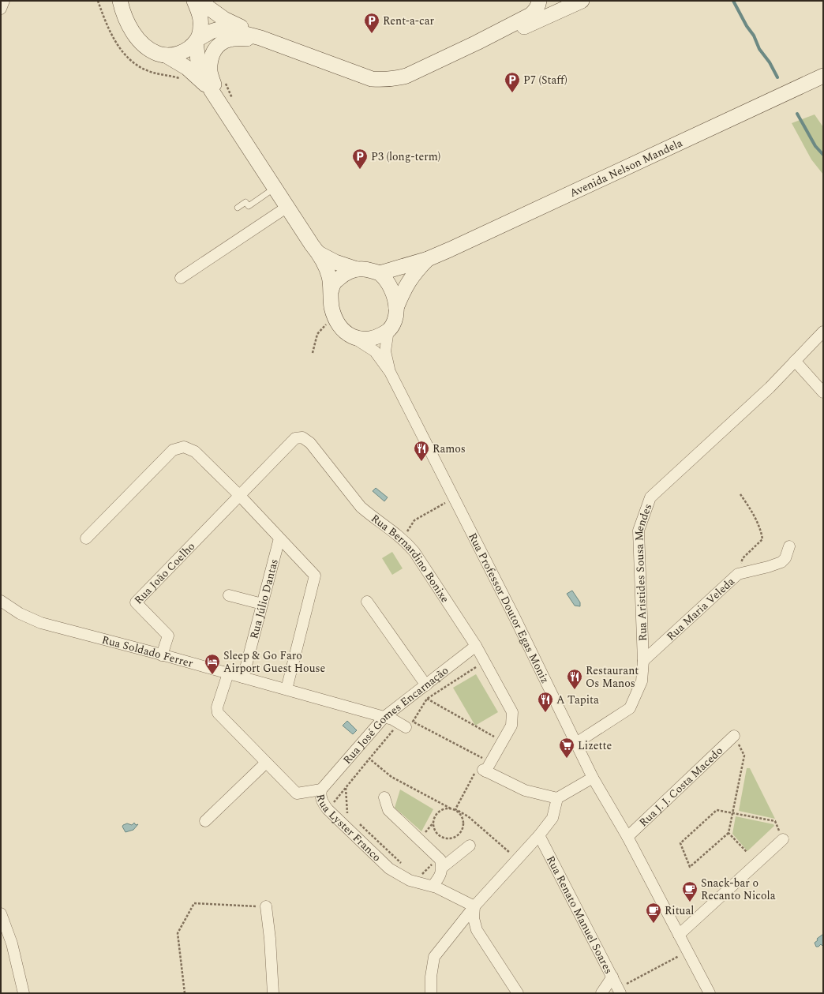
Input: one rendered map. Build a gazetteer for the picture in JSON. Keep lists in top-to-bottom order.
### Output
{
  "streets": {
    "street": [
      "Avenida Nelson Mandela",
      "Rua Bernardino Bonixe",
      "Rua João Coelho",
      "Rua Aristides Sousa Mendes",
      "Rua Júlio Dantas",
      "Rua Professor Doutor Egas Moniz",
      "Rua Maria Veleda",
      "Rua Soldado Ferrer",
      "Rua José Gomes Encarnação",
      "Rua J. J. Costa Macedo",
      "Rua Lyster Franco",
      "Rua Renato Manuel Soares"
    ]
  },
  "crossings": [
    ["Rua Bernardino Bonixe", "Rua João Coelho"],
    ["Rua Bernardino Bonixe", "Rua José Gomes Encarnação"],
    ["Rua João Coelho", "Rua Soldado Ferrer"],
    ["Rua Aristides Sousa Mendes", "Rua Professor Doutor Egas Moniz"],
    ["Rua Aristides Sousa Mendes", "Rua Maria Veleda"],
    ["Rua Júlio Dantas", "Rua Soldado Ferrer"],
    ["Rua Professor Doutor Egas Moniz", "Rua J. J. Costa Macedo"],
    ["Rua Soldado Ferrer", "Rua José Gomes Encarnação"],
    ["Rua Soldado Ferrer", "Rua Lyster Franco"],
    ["Rua José Gomes Encarnação", "Rua Lyster Franco"]
  ],
  "places": {
    "parking": ["Rent-a-car", "P7 (Staff)", "P3 (long-term)"],
    "restaurant": ["Ramos", "Restaurant Os Manos", "A Tapita"],
    "hotel": ["Sleep & Go Faro Airport Guest House"],
    "supermarket": ["Lizette"],
    "cafe": ["Snack-bar o Recanto Nicola", "Ritual"]
  }
}
